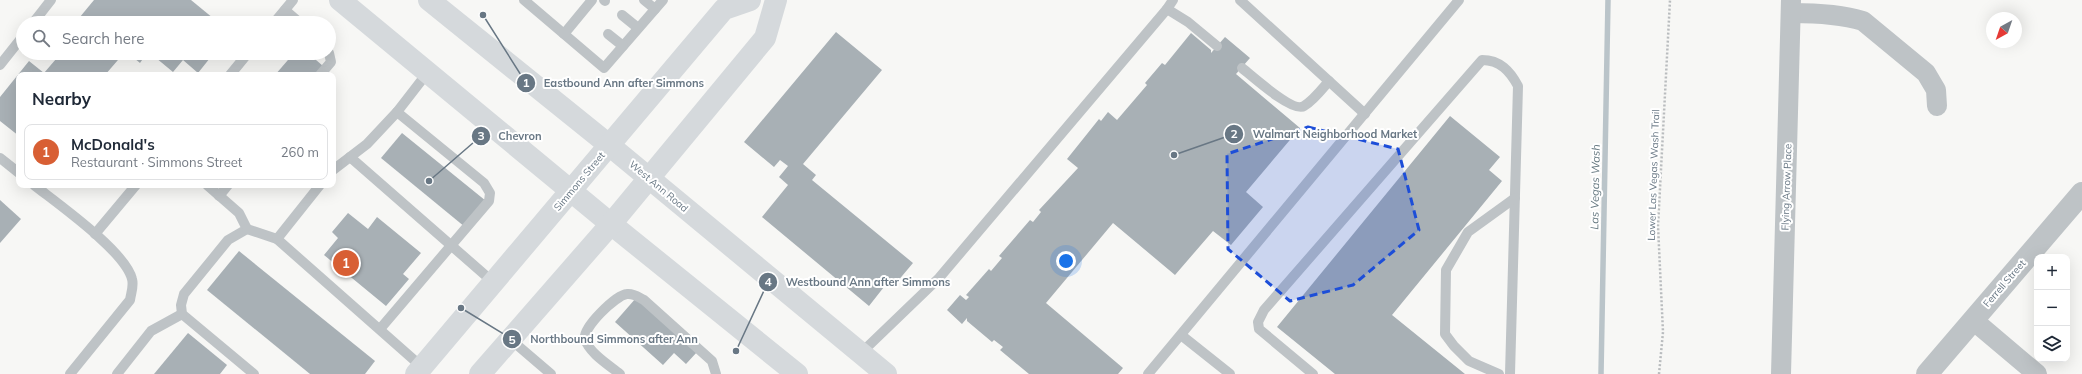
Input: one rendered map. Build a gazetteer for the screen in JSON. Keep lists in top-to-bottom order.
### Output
{
  "streets": {
    "main road": ["Simmons Street", "West Ann Road"],
    "street": ["Flying Arrow Place", "Ferrell Street"],
    "path": ["Lower Las Vegas Wash Trail"]
  },
  "crossings": [
    ["Simmons Street", "West Ann Road"]
  ],
  "water": ["Las Vegas Wash"],
  "places": [
    "Eastbound Ann after Simmons",
    "Walmart Neighborhood Market",
    "Chevron",
    "Northbound Simmons after Ann",
    "Westbound Ann after Simmons"
  ],
  "north": "bottom left",
  "page": {
    "search": "Search here",
    "heading": "Nearby",
    "list": [
      {
        "mark": "1",
        "name": "McDonald's",
        "note": "Restaurant · Simmons Street",
        "value": "260 m"
      }
    ],
    "pins": "1",
    "map_buttons": ["+", "−"]
  }
}
